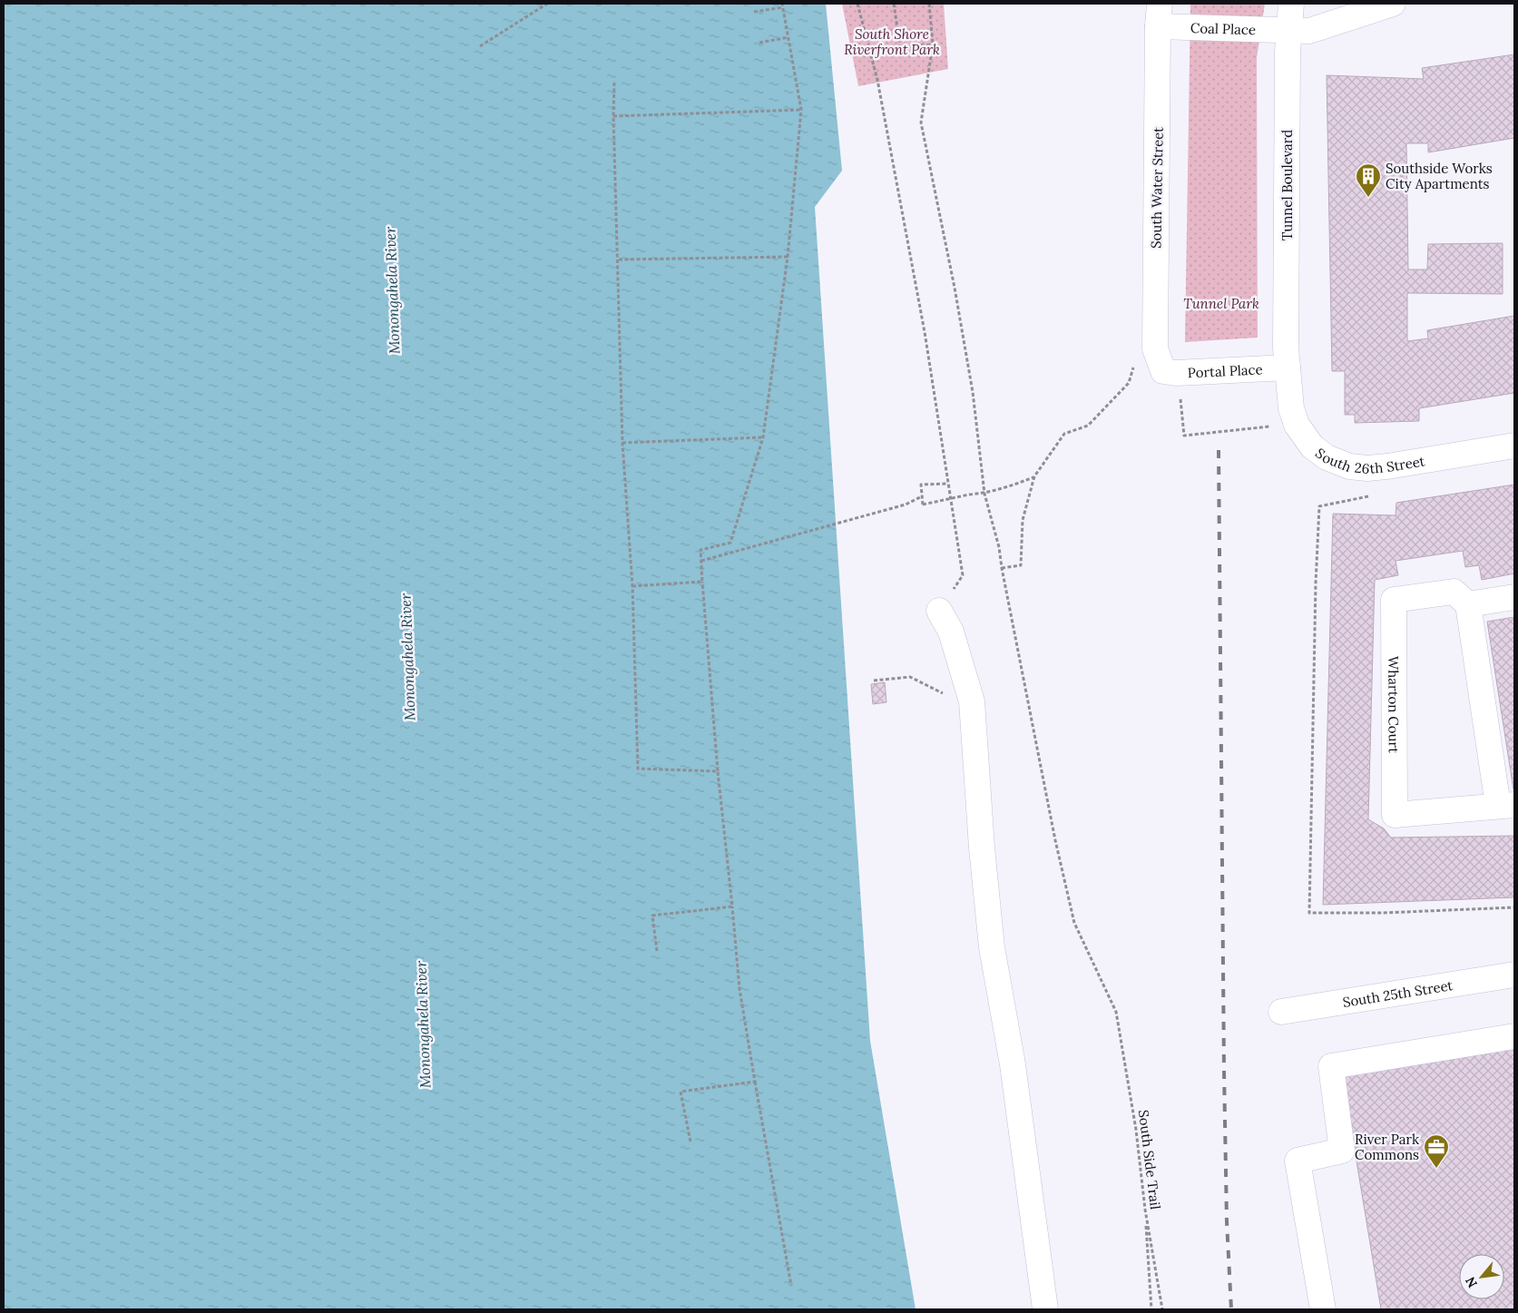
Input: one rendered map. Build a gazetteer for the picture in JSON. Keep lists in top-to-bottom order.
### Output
{
  "streets": {
    "street": [
      "Coal Place",
      "Tunnel Boulevard",
      "South Water Street",
      "Portal Place",
      "South 26th Street",
      "Wharton Court",
      "South 25th Street"
    ],
    "path": ["South Side Trail"]
  },
  "crossings": [
    ["Coal Place", "Tunnel Boulevard"],
    ["Coal Place", "South Water Street"],
    ["Tunnel Boulevard", "Portal Place"],
    ["Tunnel Boulevard", "South 26th Street"],
    ["South Water Street", "Portal Place"],
    ["Portal Place", "South 26th Street"]
  ],
  "water": ["Monongahela River"],
  "parks": ["South Shore Riverfront Park", "Tunnel Park"],
  "places": {
    "building": ["Southside Works City Apartments"],
    "office": ["River Park Commons"]
  },
  "north": "bottom left"
}
